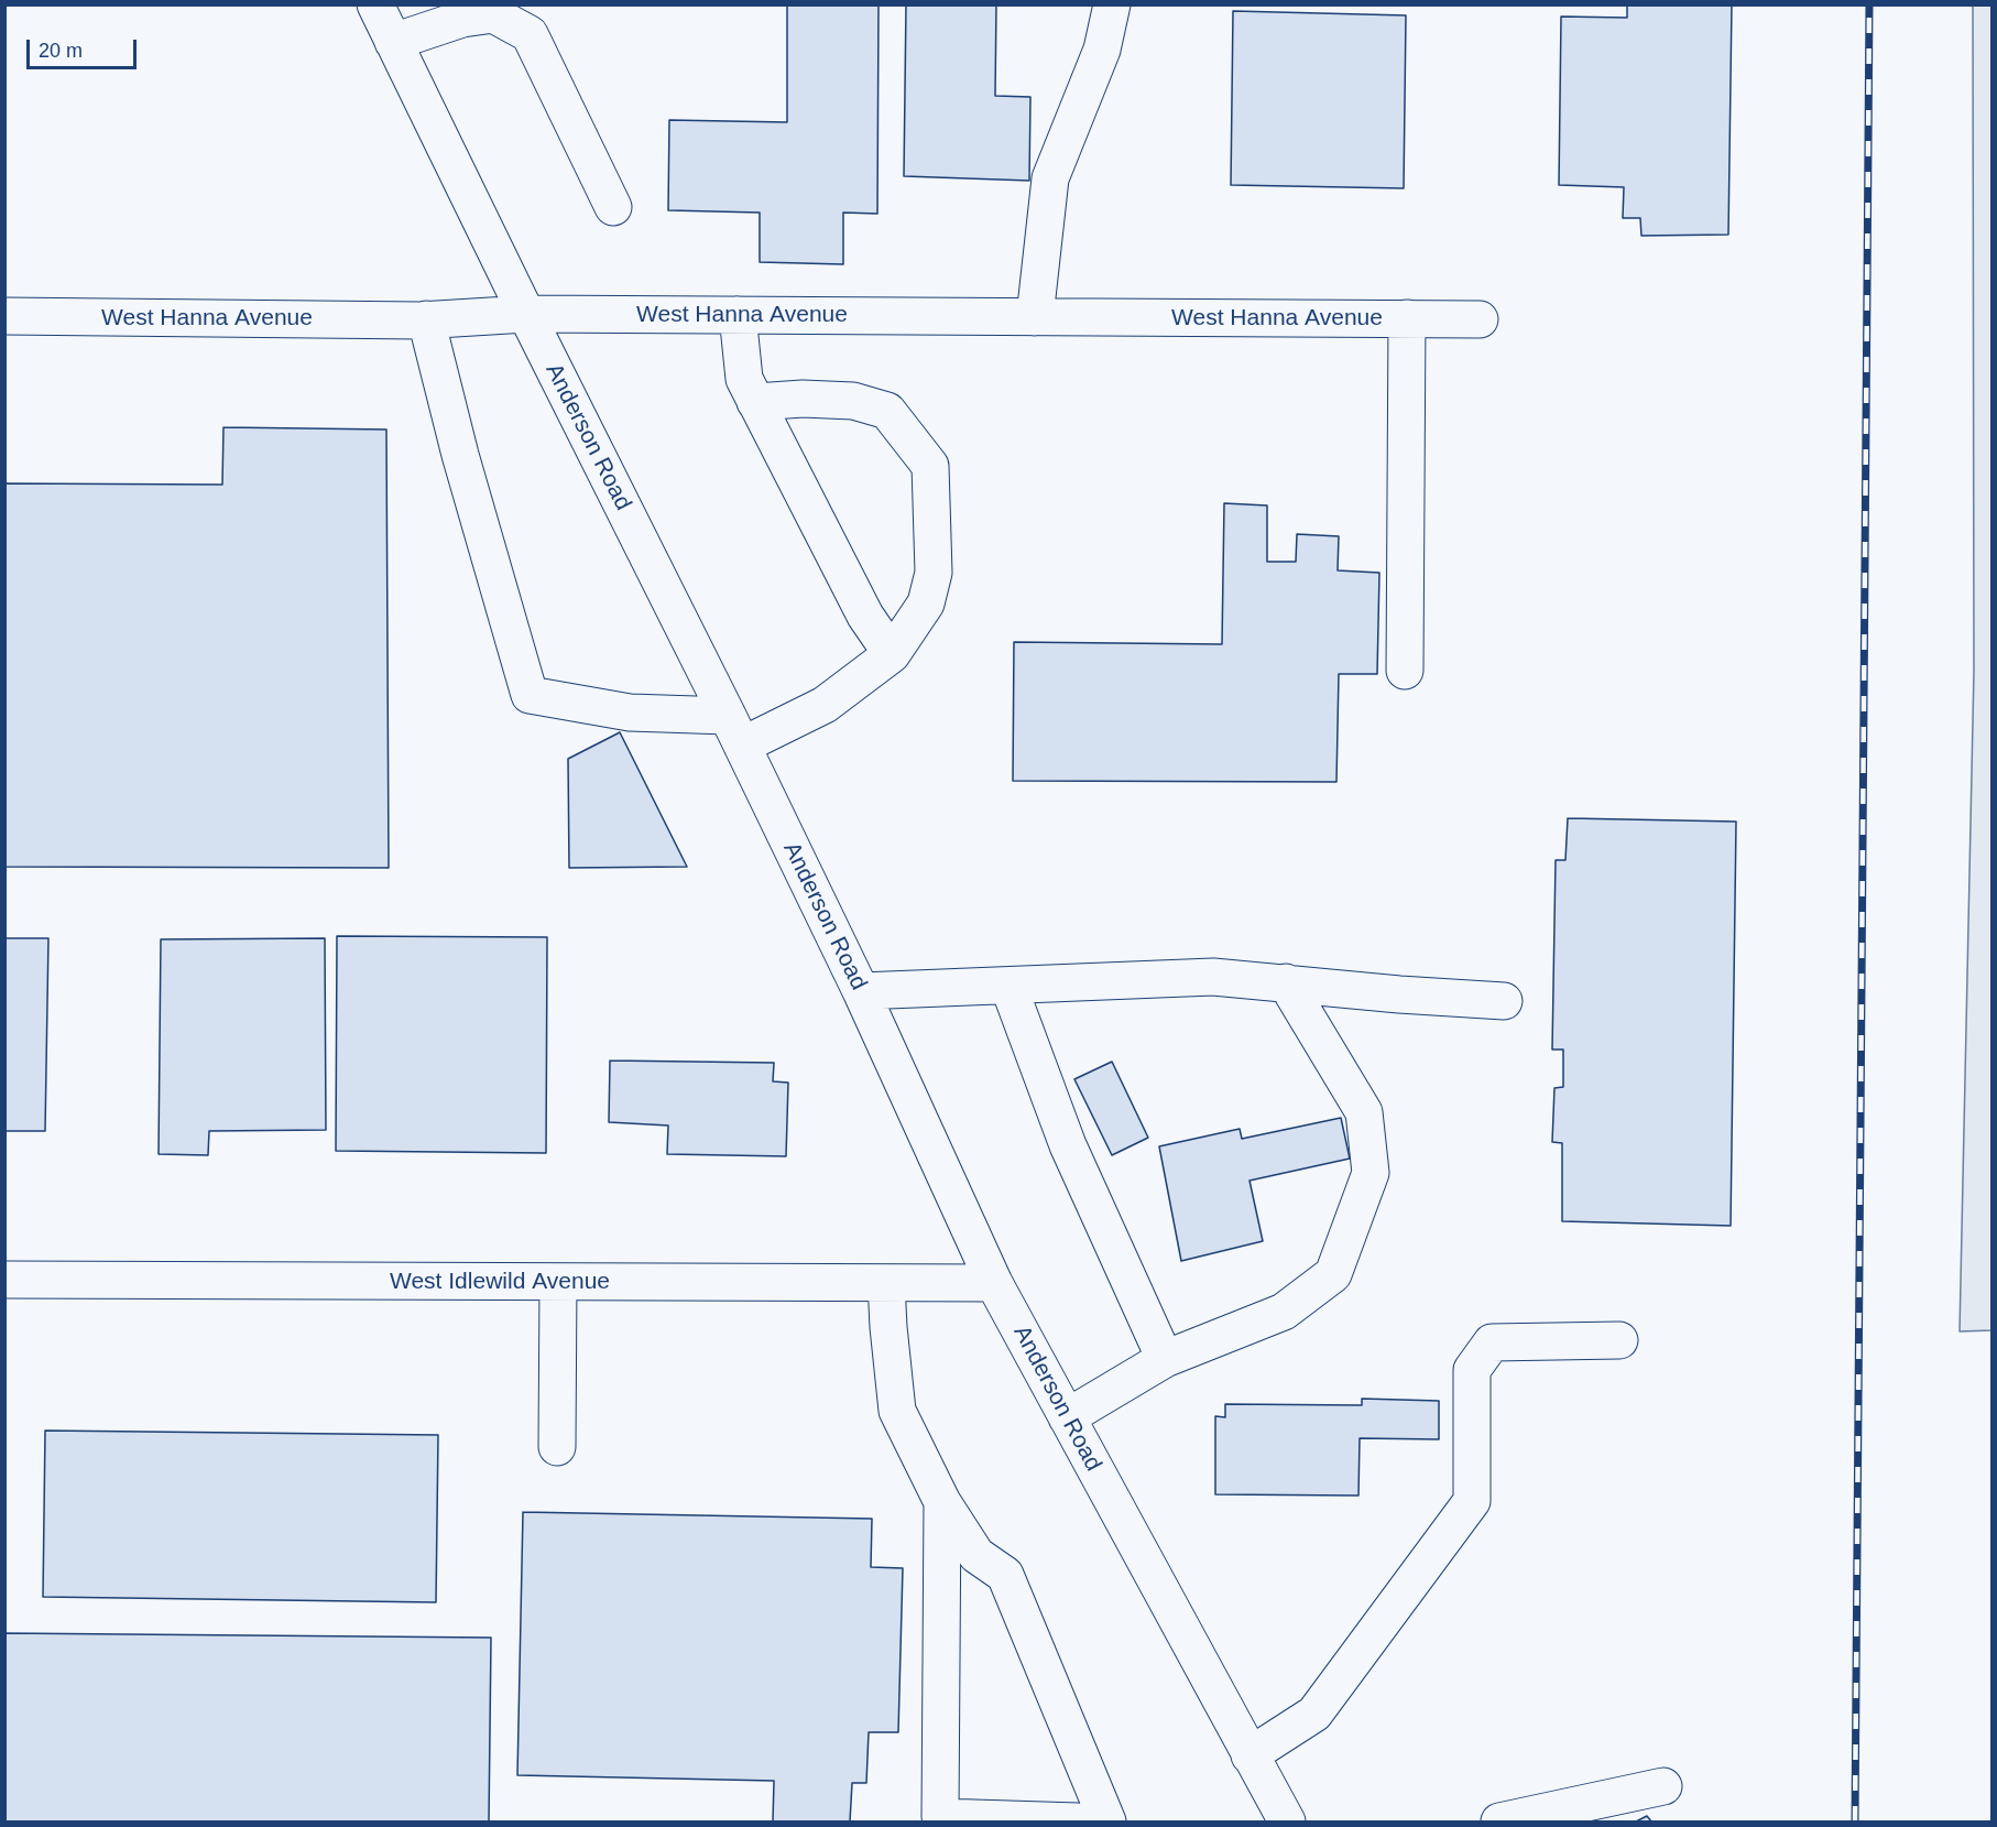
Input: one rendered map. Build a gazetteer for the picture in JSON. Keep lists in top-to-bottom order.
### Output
{
  "streets": {
    "street": ["West Hanna Avenue", "Anderson Road", "West Idlewild Avenue"]
  },
  "crossings": [
    ["West Hanna Avenue", "Anderson Road"],
    ["Anderson Road", "West Idlewild Avenue"]
  ],
  "scale_bar": "20 m"
}
